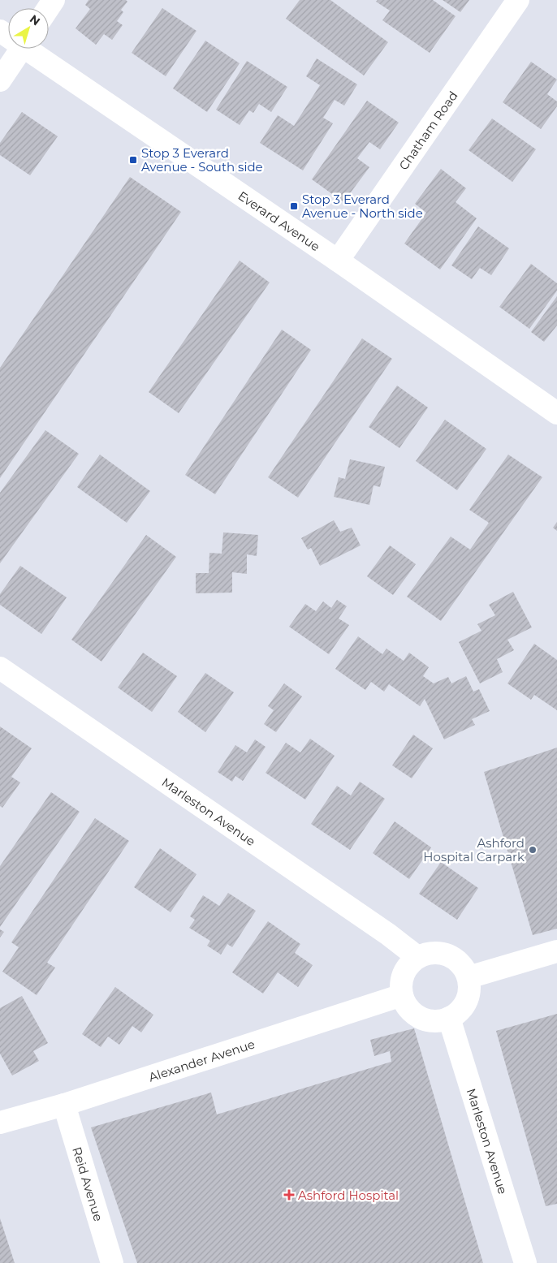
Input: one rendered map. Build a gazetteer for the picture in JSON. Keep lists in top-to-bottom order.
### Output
{
  "streets": {
    "street": [
      "Chatham Road",
      "Everard Avenue",
      "Marleston Avenue",
      "Alexander Avenue",
      "Reid Avenue"
    ]
  },
  "crossings": [
    ["Chatham Road", "Everard Avenue"],
    ["Marleston Avenue", "Alexander Avenue"],
    ["Alexander Avenue", "Reid Avenue"]
  ],
  "places": {
    "transit": ["Stop 3 Everard Avenue - South side", "Stop 3 Everard Avenue - North side"],
    "other": ["Ashford Hospital Carpark"],
    "health": ["Ashford Hospital"]
  },
  "north": "top right"
}
